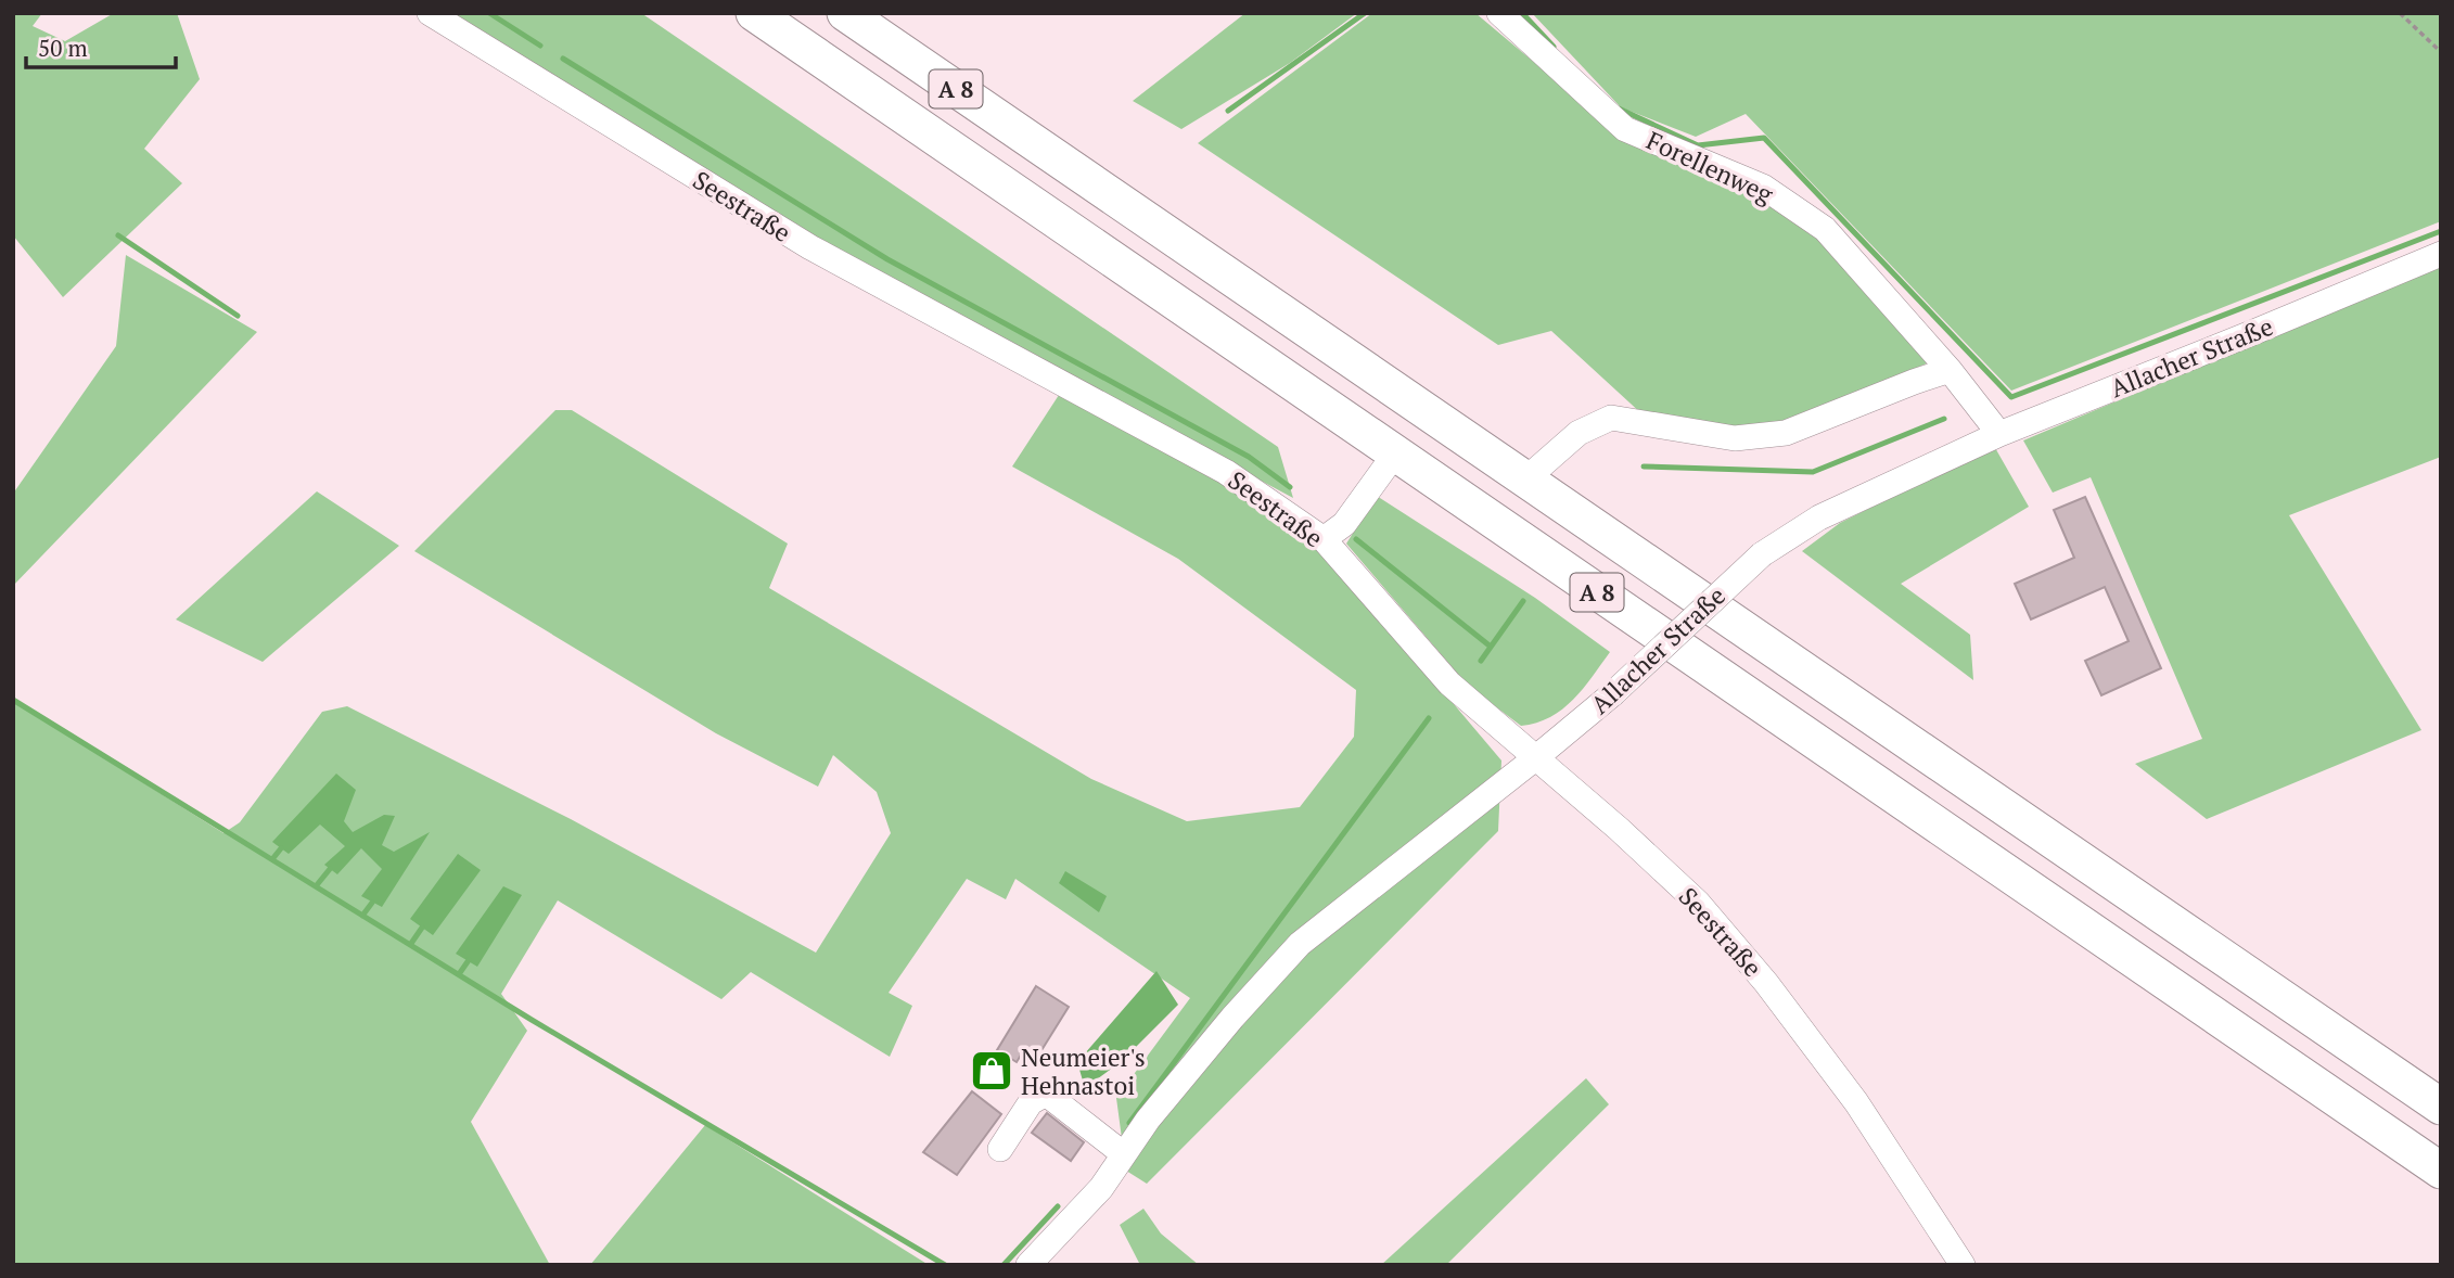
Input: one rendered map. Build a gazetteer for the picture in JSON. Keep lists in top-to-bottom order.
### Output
{
  "streets": {
    "highway": ["A 8"],
    "street": ["Forellenweg", "Seestraße", "Allacher Straße"]
  },
  "crossings": [
    ["Forellenweg", "Allacher Straße"],
    ["Seestraße", "Allacher Straße"]
  ],
  "places": {
    "shop": ["Neumeier's Hehnastoi"]
  },
  "scale_bar": "50 m"
}
